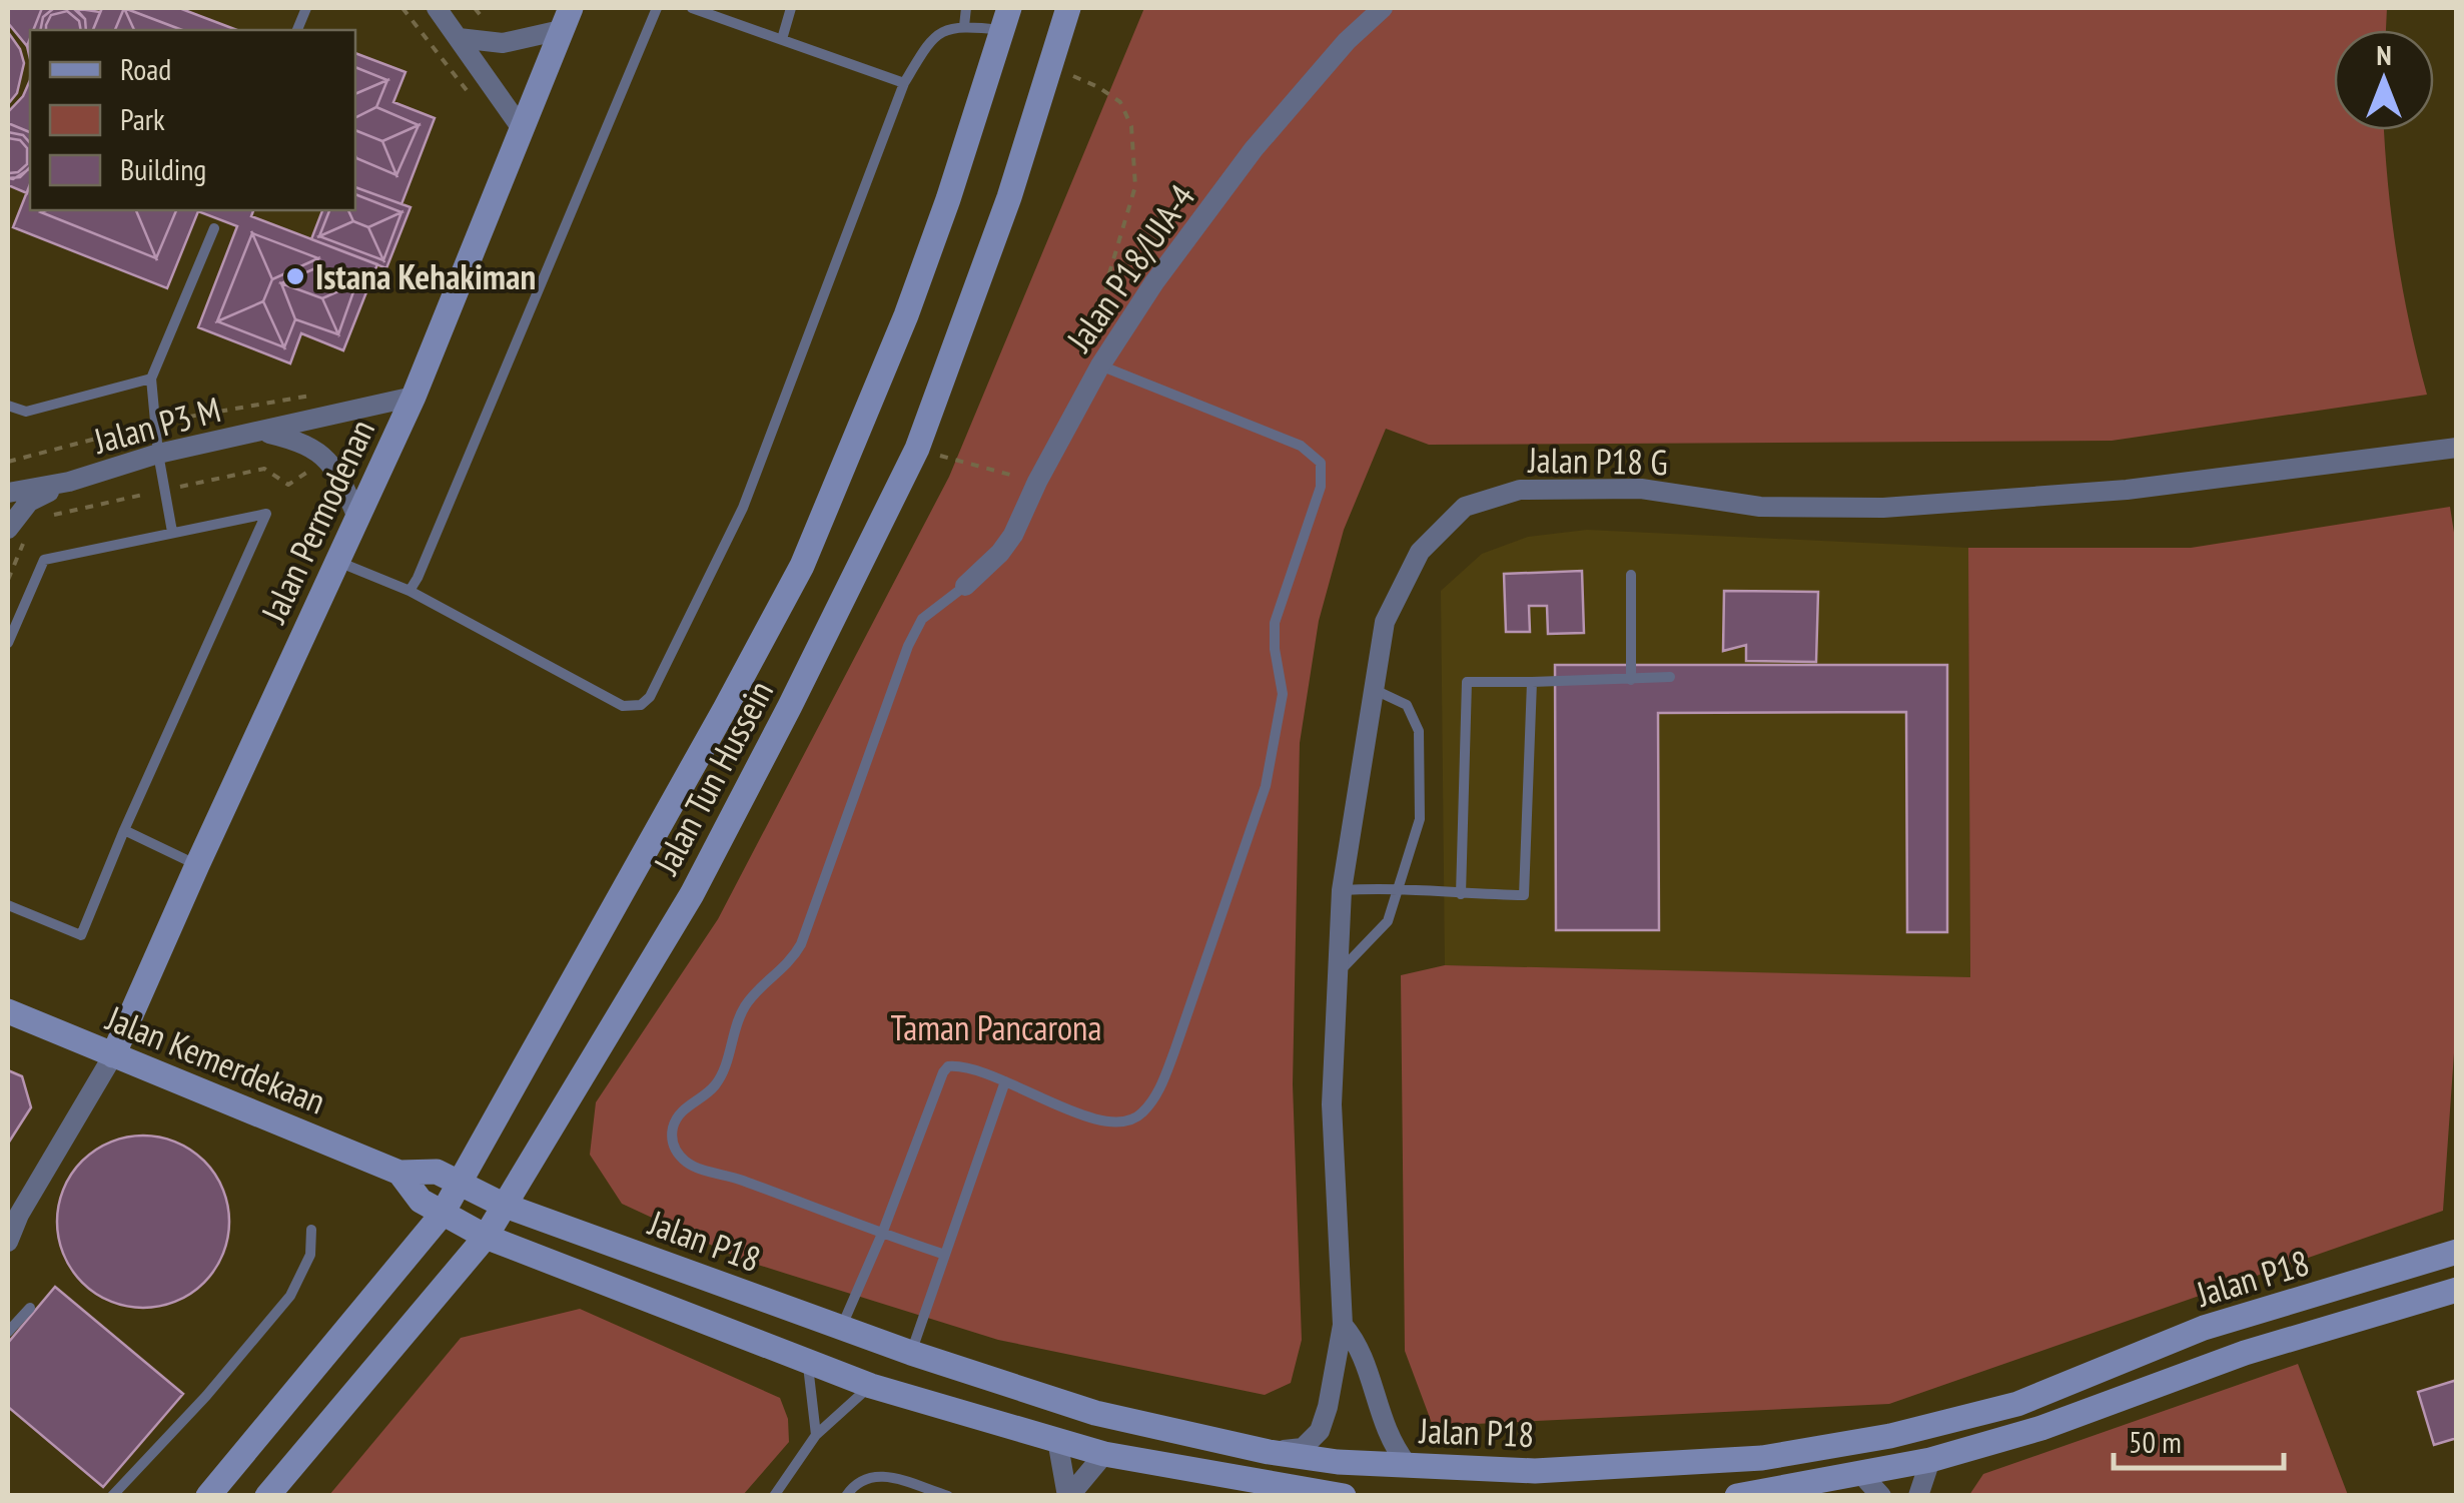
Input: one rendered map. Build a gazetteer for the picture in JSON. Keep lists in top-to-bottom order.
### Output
{
  "streets": {
    "street": [
      "Jalan P18/UIA-4",
      "Jalan P3 M",
      "Jalan P18 G",
      "Jalan Permodenan",
      "Jalan Tun Hussein",
      "Jalan Kemerdekaan",
      "Jalan P18"
    ]
  },
  "crossings": [
    ["Jalan P3 M", "Jalan Permodenan"],
    ["Jalan P18 G", "Jalan P18"],
    ["Jalan Permodenan", "Jalan Kemerdekaan"],
    ["Jalan Tun Hussein", "Jalan Kemerdekaan"],
    ["Jalan Tun Hussein", "Jalan P18"],
    ["Jalan Kemerdekaan", "Jalan P18"]
  ],
  "parks": ["Taman Pancarona"],
  "places": ["Istana Kehakiman"],
  "legend": ["Road", "Park", "Building"],
  "scale_bar": "50 m",
  "north": "top"
}
